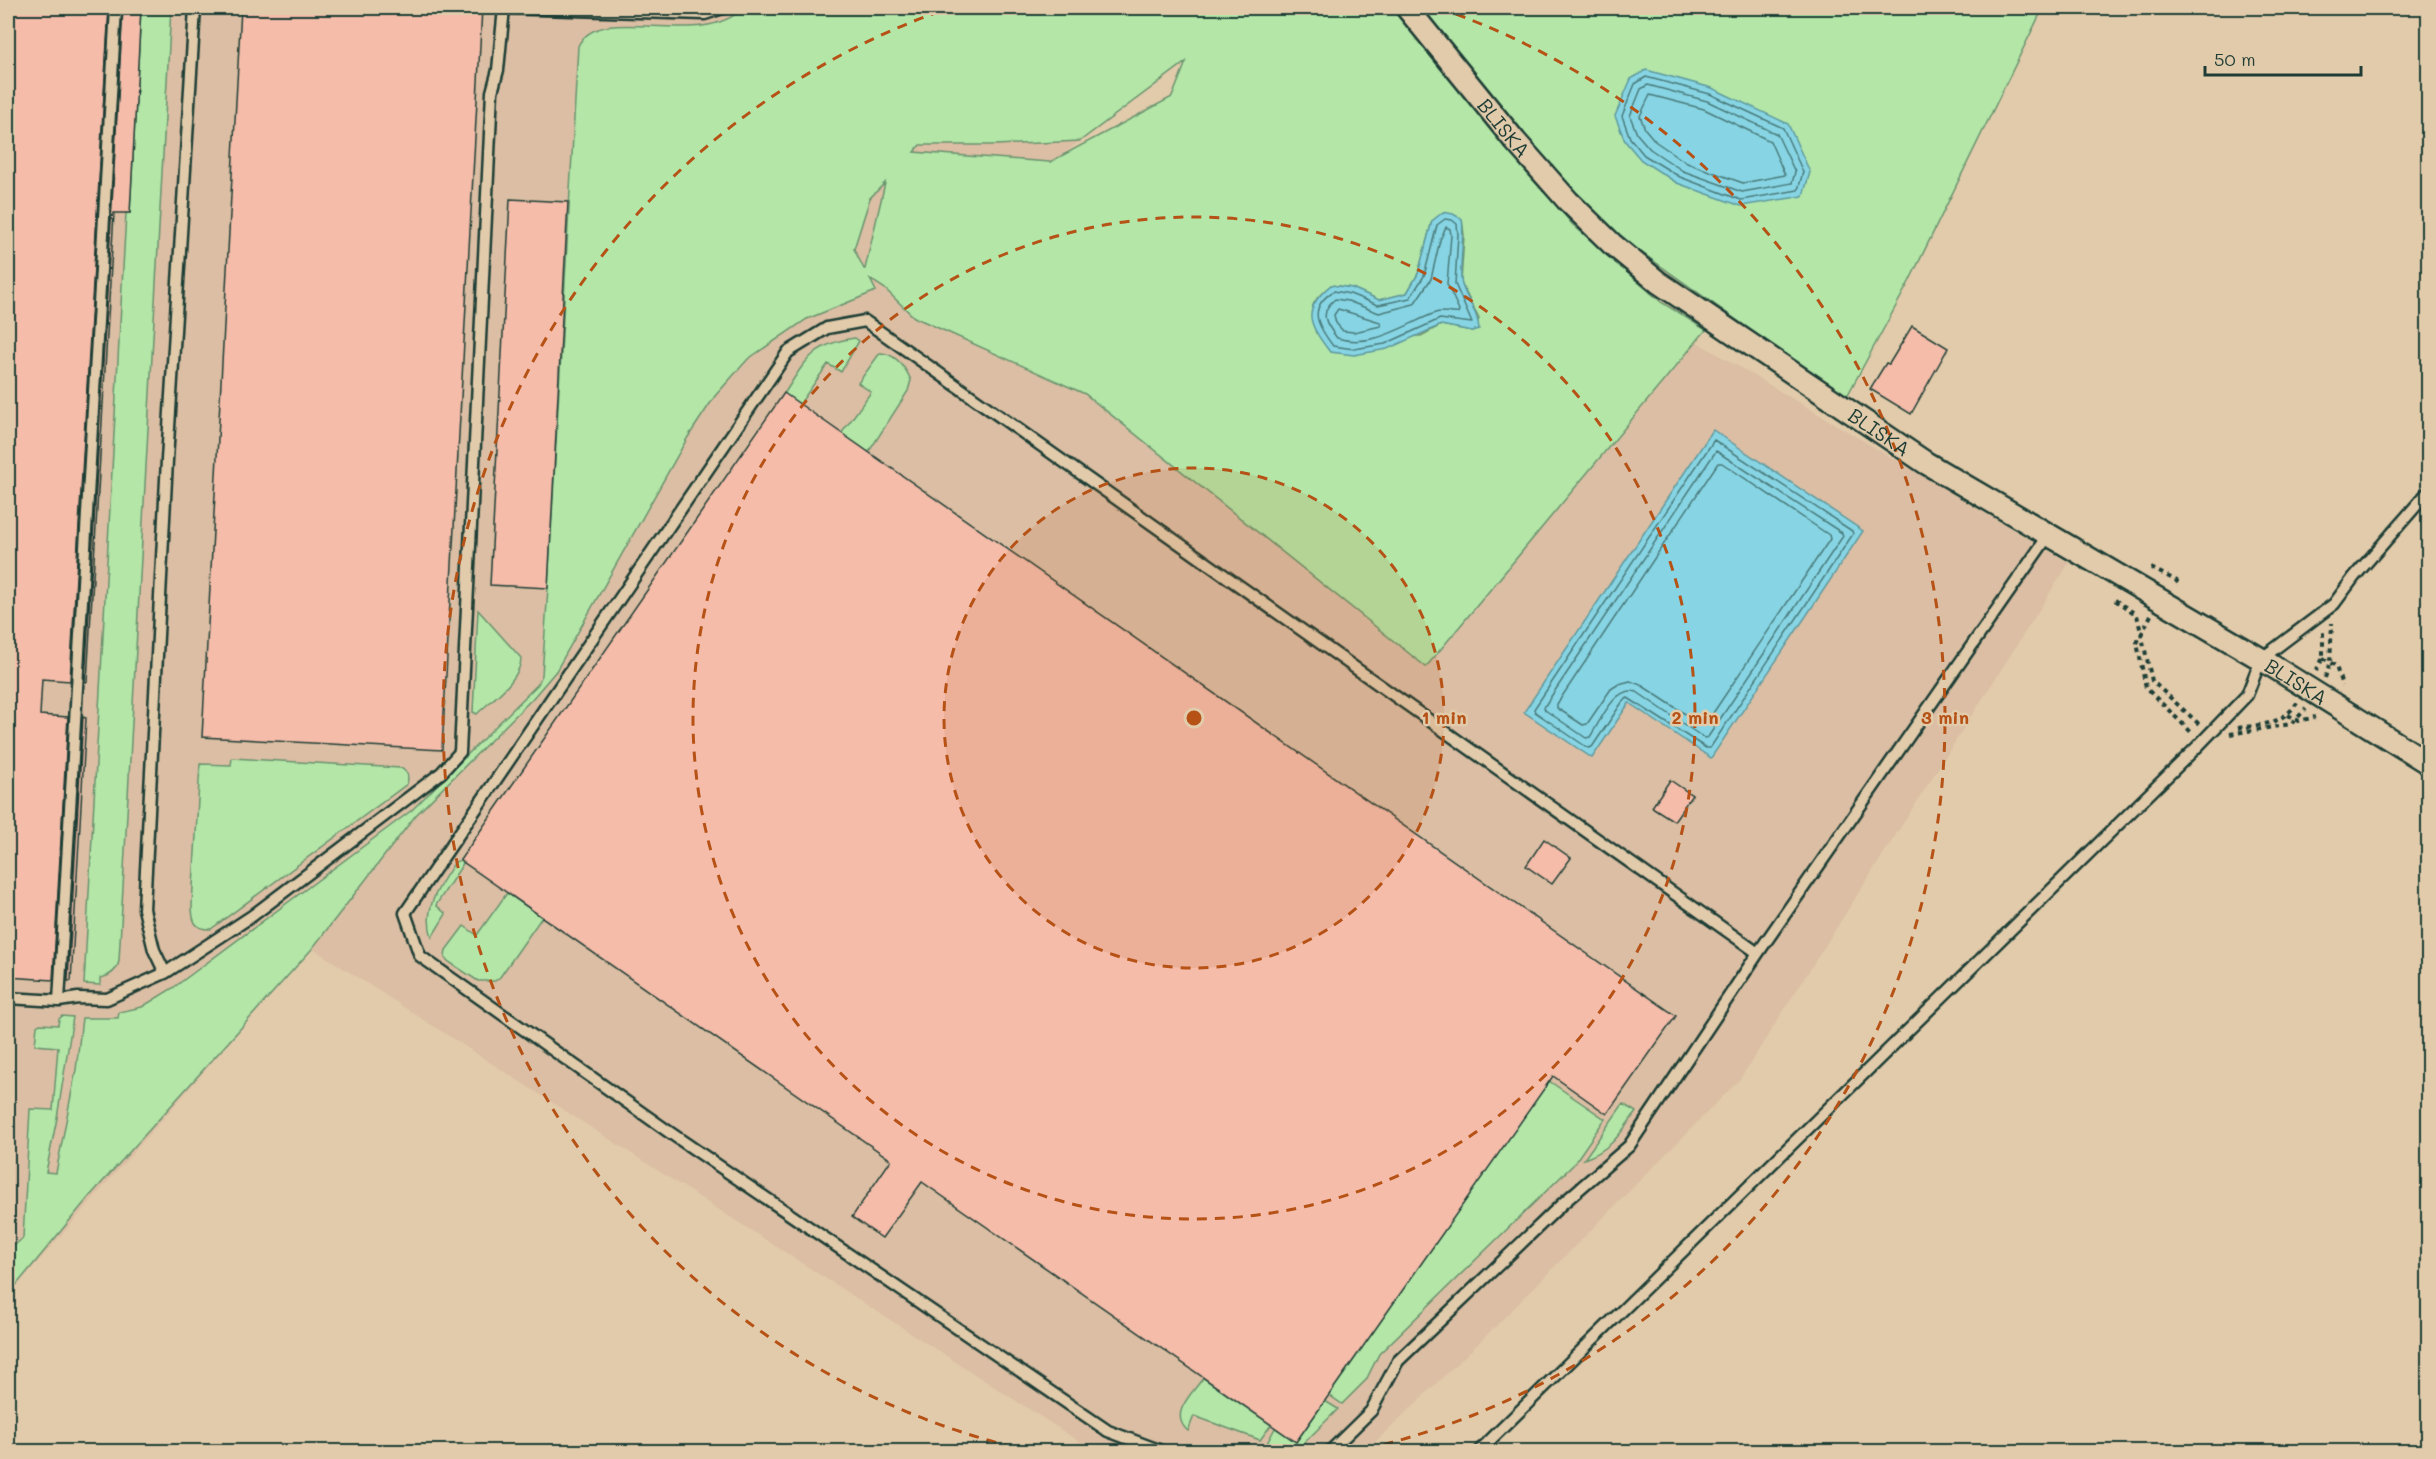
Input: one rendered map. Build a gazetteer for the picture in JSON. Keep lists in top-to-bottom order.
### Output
{
  "streets": {
    "street": ["BLISKA"]
  },
  "scale_bar": "50 m",
  "rings": ["1 min", "2 min", "3 min"]
}
